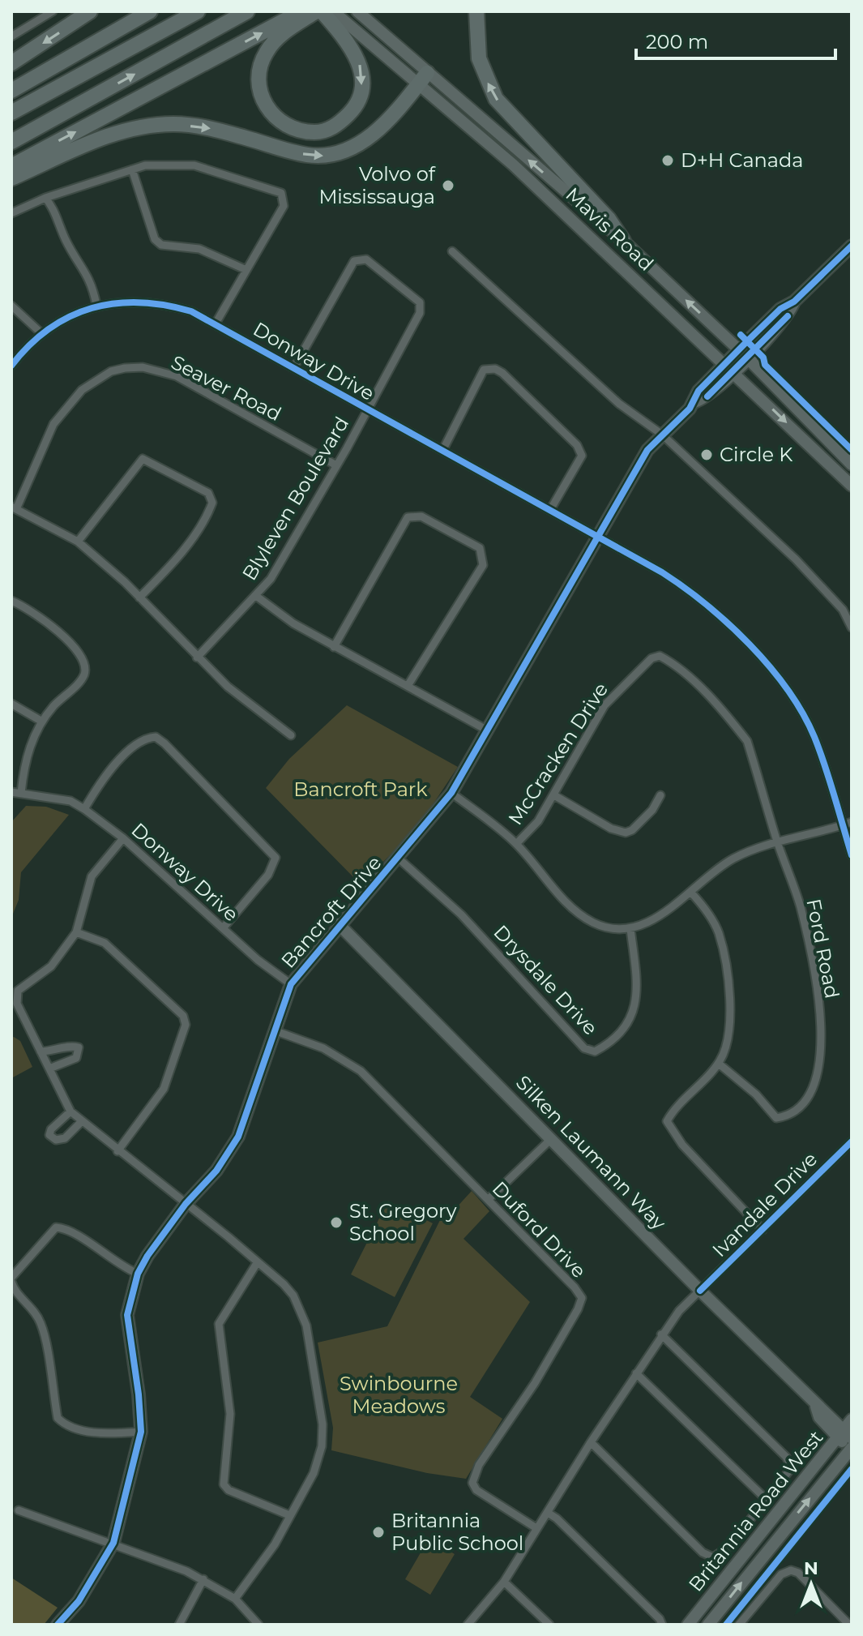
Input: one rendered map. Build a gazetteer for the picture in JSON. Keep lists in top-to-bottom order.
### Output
{
  "streets": {
    "street": [
      "Mavis Road",
      "Donway Drive",
      "Seaver Road",
      "Blyleven Boulevard",
      "McCracken Drive",
      "Bancroft Drive",
      "Ford Road",
      "Drysdale Drive",
      "Silken Laumann Way",
      "Ivandale Drive",
      "Duford Drive",
      "Britannia Road West"
    ]
  },
  "crossings": [
    ["Mavis Road", "Bancroft Drive"],
    ["Donway Drive", "Blyleven Boulevard"],
    ["Donway Drive", "Bancroft Drive"],
    ["Seaver Road", "Blyleven Boulevard"],
    ["McCracken Drive", "Ford Road"],
    ["Bancroft Drive", "Drysdale Drive"],
    ["Bancroft Drive", "Silken Laumann Way"],
    ["Bancroft Drive", "Duford Drive"],
    ["Silken Laumann Way", "Ivandale Drive"],
    ["Silken Laumann Way", "Britannia Road West"],
    ["Ivandale Drive", "Duford Drive"]
  ],
  "parks": ["Bancroft Park", "Swinbourne Meadows"],
  "places": [
    "D+H Canada",
    "Volvo of Mississauga",
    "Circle K",
    "St. Gregory School",
    "Britannia Public School"
  ],
  "scale_bar": "200 m",
  "north": "top"
}
